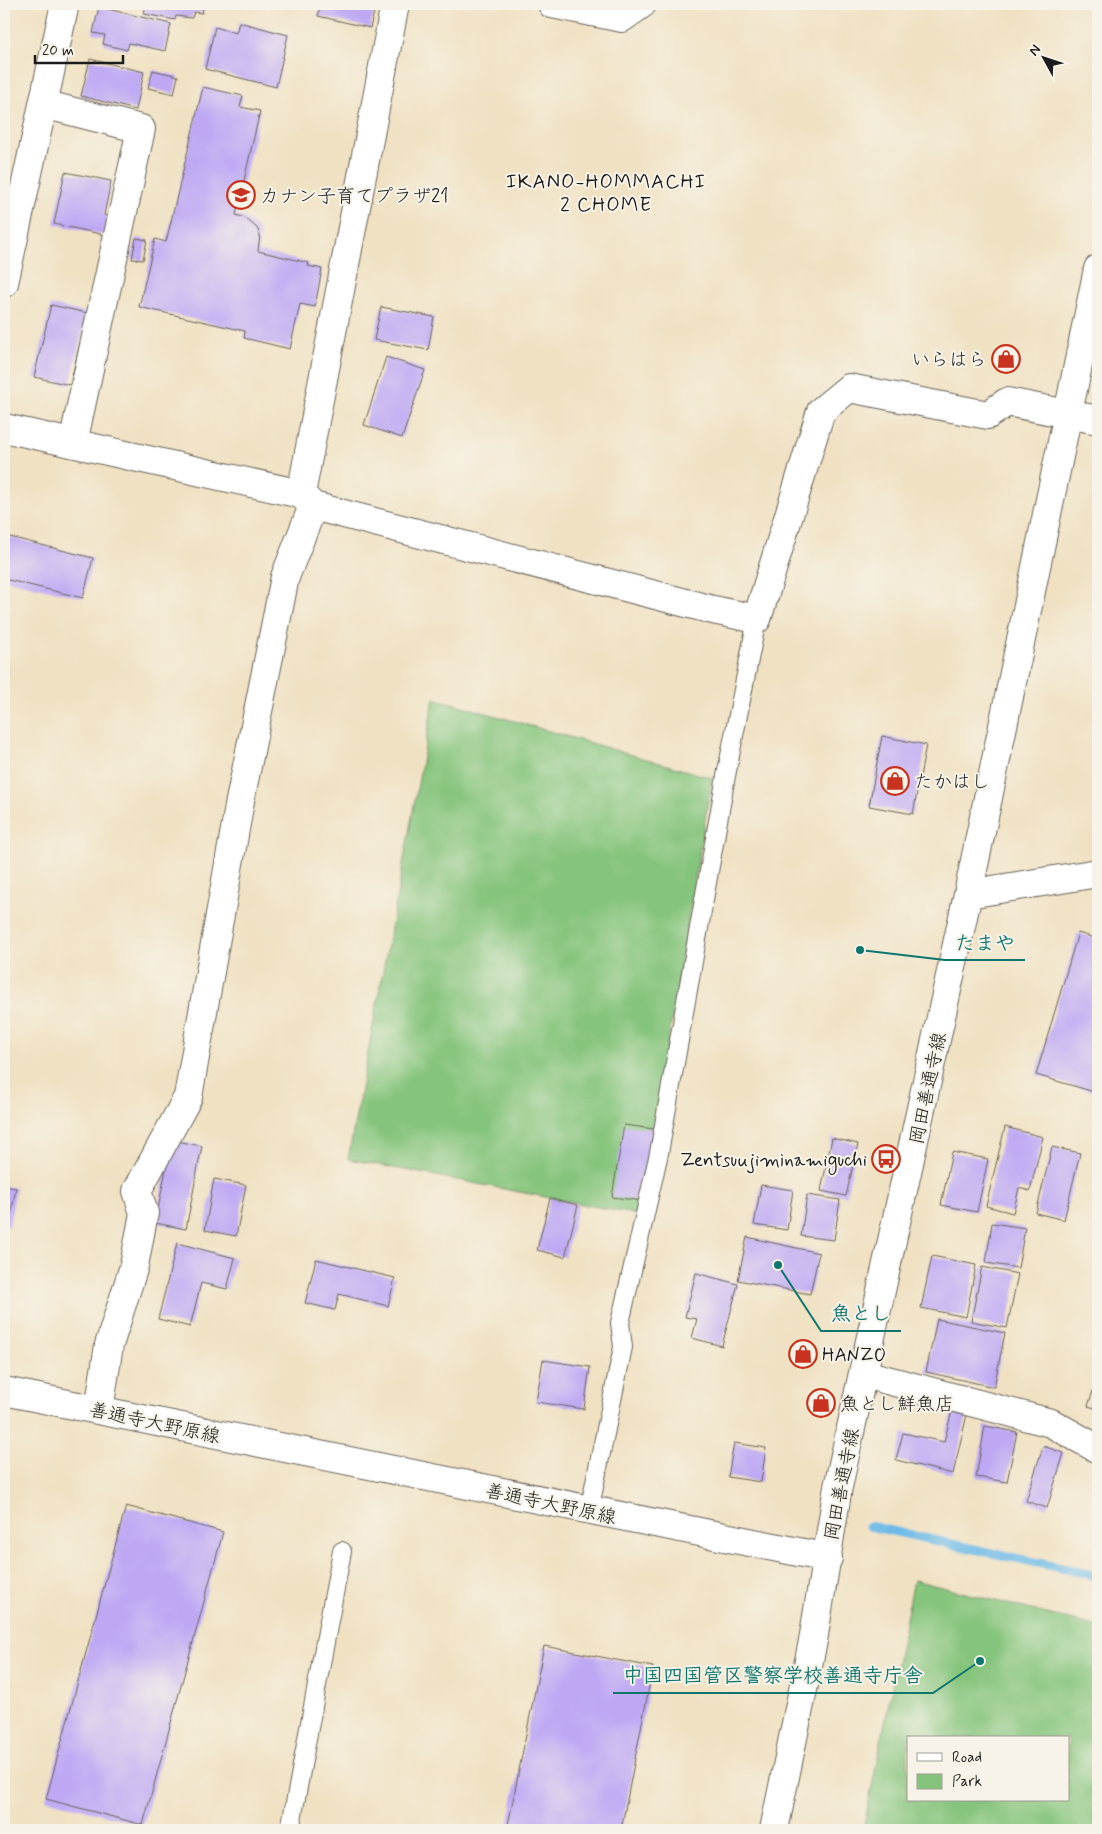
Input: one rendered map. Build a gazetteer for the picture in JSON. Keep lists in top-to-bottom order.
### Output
{
  "streets": {
    "street": ["岡田善通寺線", "善通寺大野原線"]
  },
  "crossings": [
    ["岡田善通寺線", "善通寺大野原線"]
  ],
  "districts": ["IKANO-HOMMACHI 2 CHOME"],
  "places": {
    "school or university": ["カナン子育てプラザ21"],
    "shop": [
      "いらはら",
      "たかはし",
      "HANZO",
      "魚とし鮮魚店"
    ],
    "other": ["たまや", "魚とし", "中国四国管区警察学校善通寺庁舎"],
    "bus stop": ["Zentsuujiminamiguchi"]
  },
  "legend": ["Road", "Park"],
  "scale_bar": "20 m",
  "north": "top left"
}
